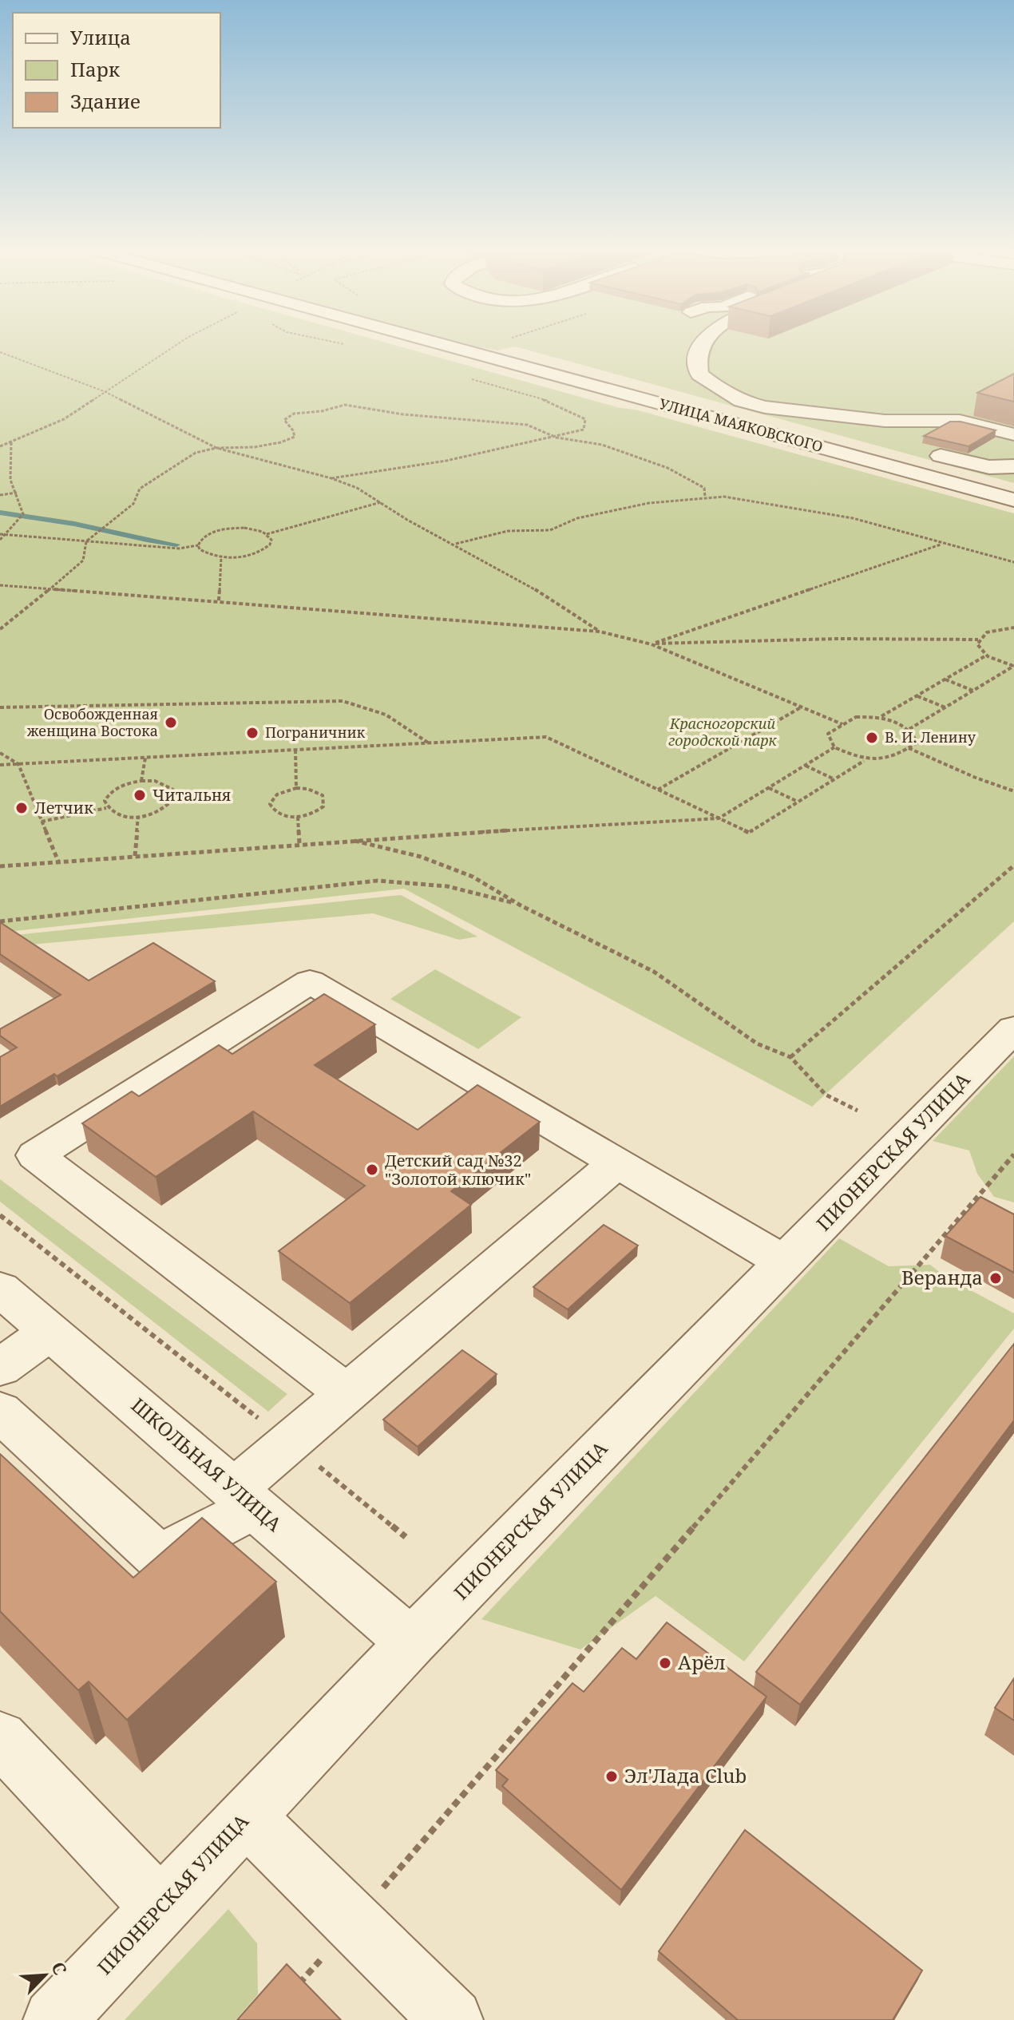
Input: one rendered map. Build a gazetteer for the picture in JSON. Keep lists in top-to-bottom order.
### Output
{
  "streets": {
    "street": ["УЛИЦА МАЯКОВСКОГО", "ПИОНЕРСКАЯ УЛИЦА", "ШКОЛЬНАЯ УЛИЦА"]
  },
  "crossings": [
    ["ПИОНЕРСКАЯ УЛИЦА", "ШКОЛЬНАЯ УЛИЦА"]
  ],
  "parks": ["Красногорский городской парк"],
  "places": [
    "Освобожденная женщина Востока",
    "Пограничник",
    "В. И. Ленину",
    "Читальня",
    "Летчик",
    "Детский сад №32 \"Золотой ключик\"",
    "Веранда",
    "Арёл",
    "Эл'Лада Club"
  ],
  "legend": ["Улица", "Парк", "Здание"],
  "north": "top right"
}
